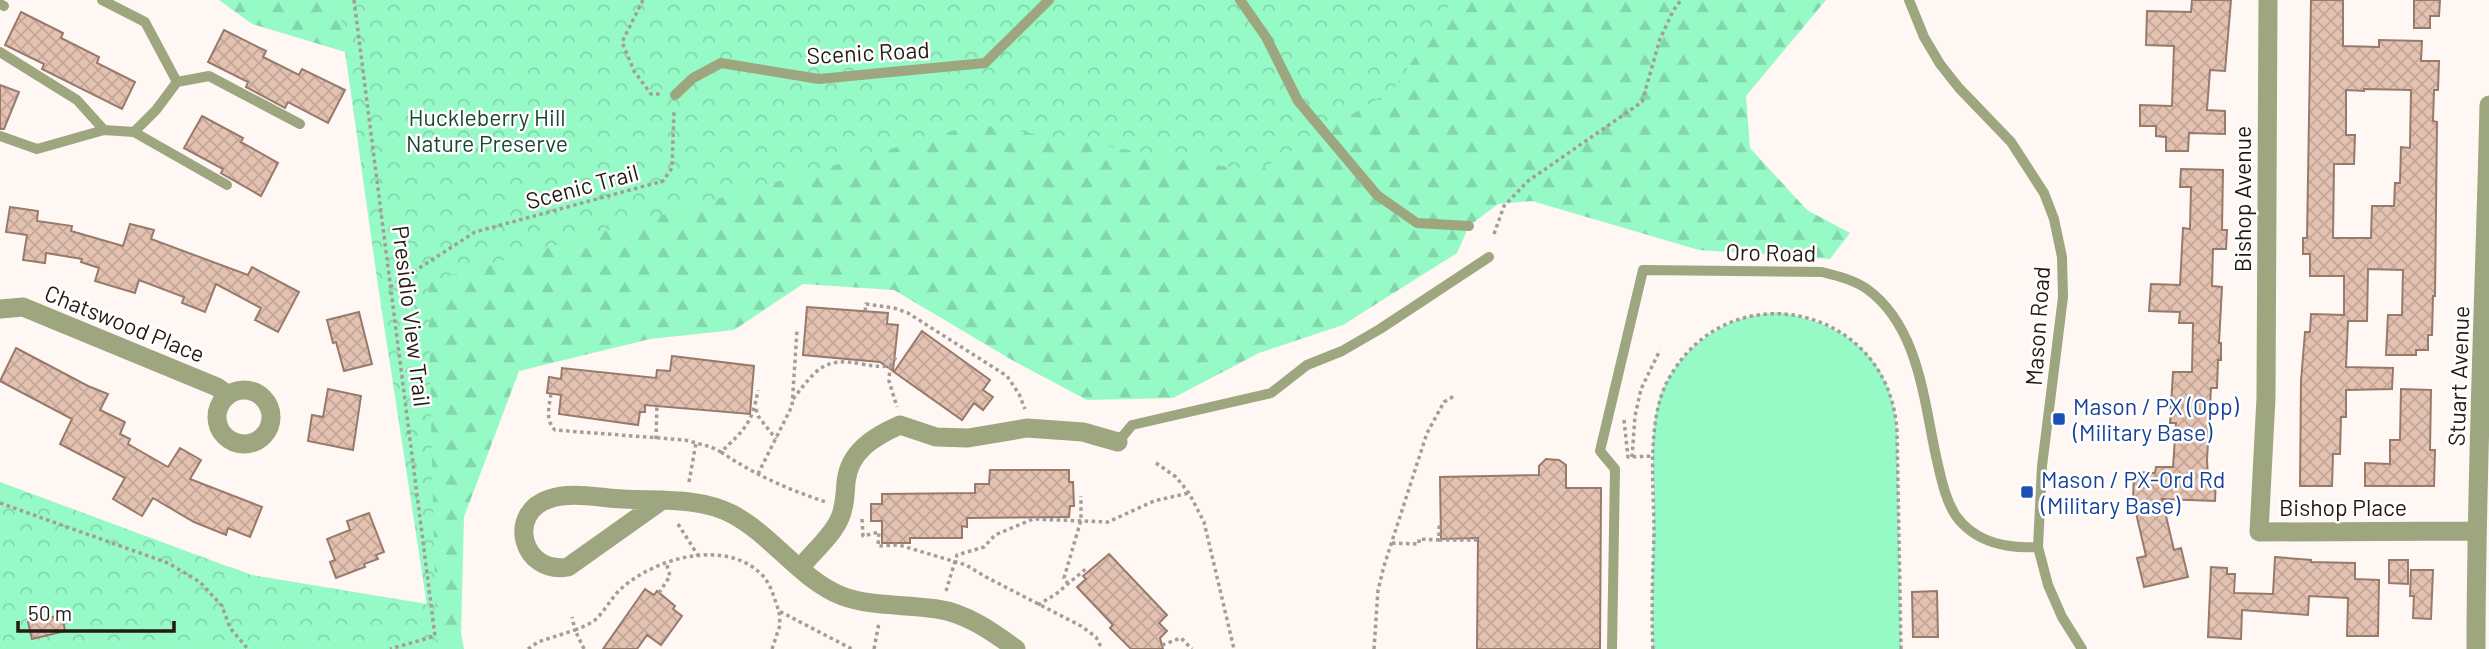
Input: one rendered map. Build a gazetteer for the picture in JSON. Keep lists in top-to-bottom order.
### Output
{
  "streets": {
    "street": [
      "Bishop Avenue",
      "Chatswood Place",
      "Stuart Avenue",
      "Bishop Place"
    ],
    "lane": ["Scenic Road", "Oro Road", "Mason Road"],
    "path": ["Scenic Trail", "Presidio View Trail"]
  },
  "crossings": [
    ["Scenic Road", "Scenic Trail"],
    ["Scenic Trail", "Presidio View Trail"],
    ["Bishop Avenue", "Bishop Place"],
    ["Oro Road", "Mason Road"],
    ["Stuart Avenue", "Bishop Place"]
  ],
  "parks": ["Huckleberry Hill Nature Preserve"],
  "places": {
    "transit": ["Mason / PX (Opp) (Military Base)", "Mason / PX-Ord Rd (Military Base)"]
  },
  "scale_bar": "50 m"
}
